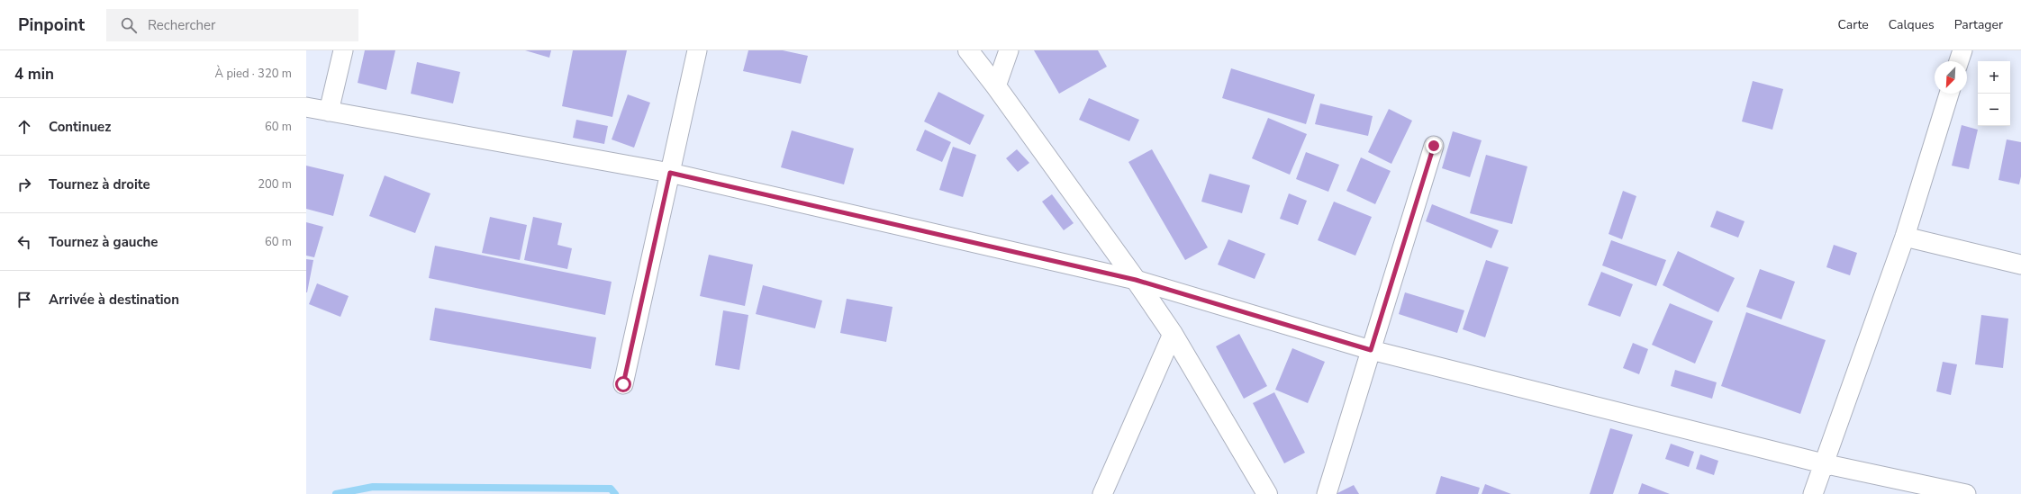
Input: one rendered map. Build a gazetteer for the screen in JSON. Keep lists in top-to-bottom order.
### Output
{
  "north": "bottom left",
  "page": {
    "header": "Pinpoint",
    "search": "Rechercher",
    "nav": ["Carte", "Calques", "Partager"],
    "heading": ["4 min", "À pied · 320 m"],
    "map_buttons": ["+", "−"],
    "list": [
      ["Continuez", "60 m"],
      ["Tournez à droite", "200 m"],
      ["Tournez à gauche", "60 m"],
      "Arrivée à destination"
    ]
  }
}
